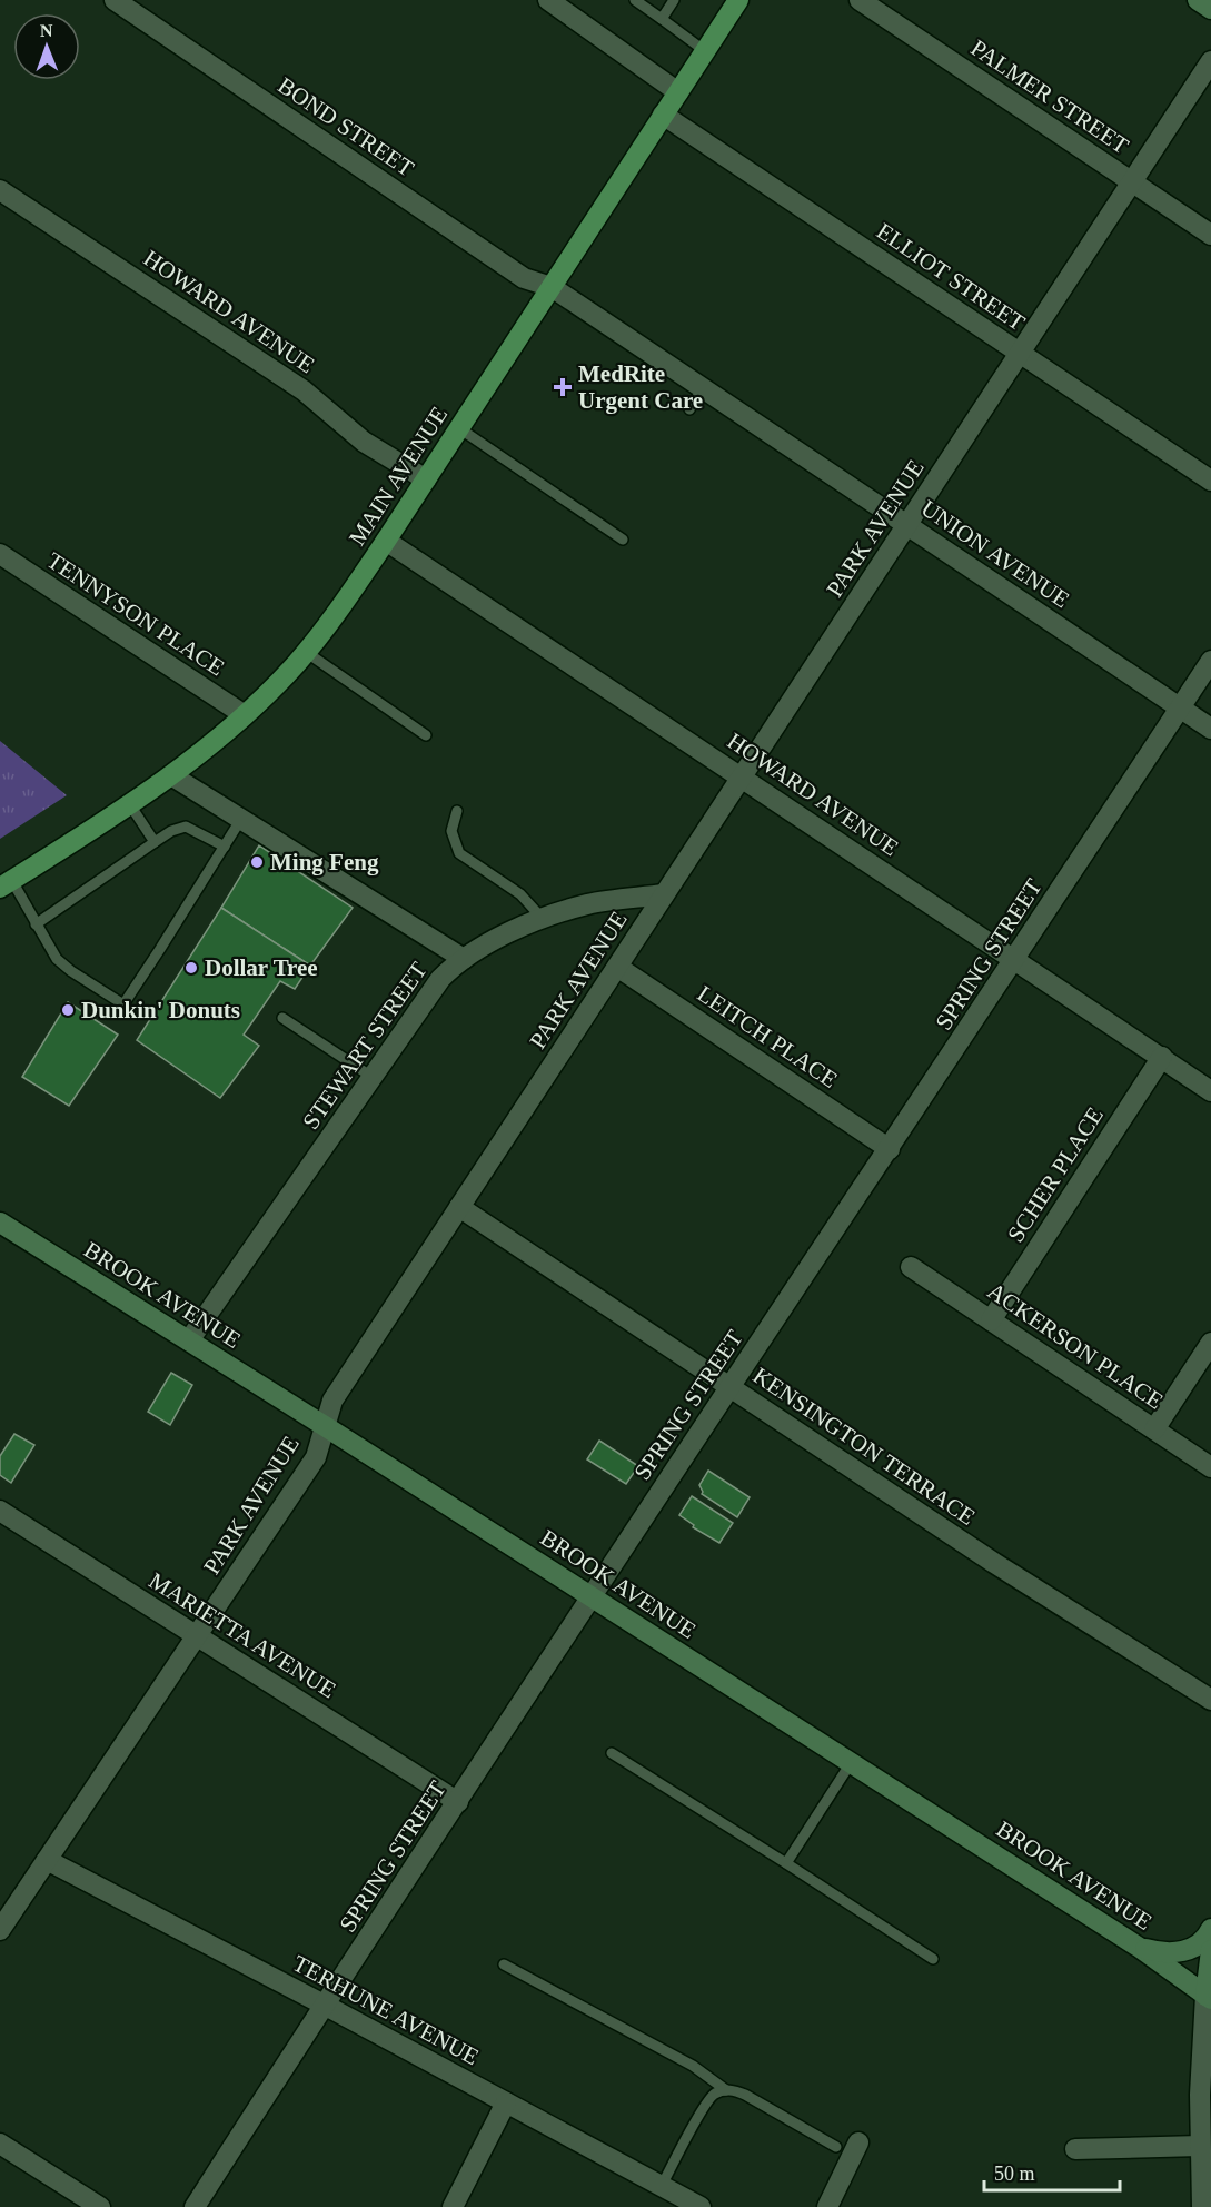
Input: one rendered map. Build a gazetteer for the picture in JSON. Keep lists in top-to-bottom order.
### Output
{
  "streets": {
    "main road": ["MAIN AVENUE", "BROOK AVENUE"],
    "street": [
      "PALMER STREET",
      "BOND STREET",
      "ELLIOT STREET",
      "HOWARD AVENUE",
      "PARK AVENUE",
      "UNION AVENUE",
      "TENNYSON PLACE",
      "SPRING STREET",
      "LEITCH PLACE",
      "STEWART STREET",
      "SCHER PLACE",
      "ACKERSON PLACE",
      "KENSINGTON TERRACE",
      "MARIETTA AVENUE",
      "TERHUNE AVENUE"
    ]
  },
  "crossings": [
    ["PALMER STREET", "PARK AVENUE"],
    ["BOND STREET", "MAIN AVENUE"],
    ["BOND STREET", "UNION AVENUE"],
    ["ELLIOT STREET", "MAIN AVENUE"],
    ["ELLIOT STREET", "PARK AVENUE"],
    ["HOWARD AVENUE", "MAIN AVENUE"],
    ["HOWARD AVENUE", "PARK AVENUE"],
    ["HOWARD AVENUE", "SPRING STREET"],
    ["HOWARD AVENUE", "SCHER PLACE"],
    ["MAIN AVENUE", "UNION AVENUE"],
    ["MAIN AVENUE", "TENNYSON PLACE"],
    ["PARK AVENUE", "UNION AVENUE"],
    ["PARK AVENUE", "LEITCH PLACE"],
    ["PARK AVENUE", "STEWART STREET"],
    ["PARK AVENUE", "BROOK AVENUE"],
    ["PARK AVENUE", "KENSINGTON TERRACE"],
    ["PARK AVENUE", "MARIETTA AVENUE"],
    ["PARK AVENUE", "TERHUNE AVENUE"],
    ["UNION AVENUE", "SPRING STREET"],
    ["SPRING STREET", "LEITCH PLACE"],
    ["SPRING STREET", "BROOK AVENUE"],
    ["SPRING STREET", "KENSINGTON TERRACE"],
    ["SPRING STREET", "MARIETTA AVENUE"],
    ["SPRING STREET", "TERHUNE AVENUE"],
    ["STEWART STREET", "BROOK AVENUE"],
    ["SCHER PLACE", "ACKERSON PLACE"]
  ],
  "places": {
    "health": ["MedRite Urgent Care"],
    "other": ["Ming Feng", "Dollar Tree", "Dunkin' Donuts"]
  },
  "scale_bar": "50 m",
  "north": "top"
}
